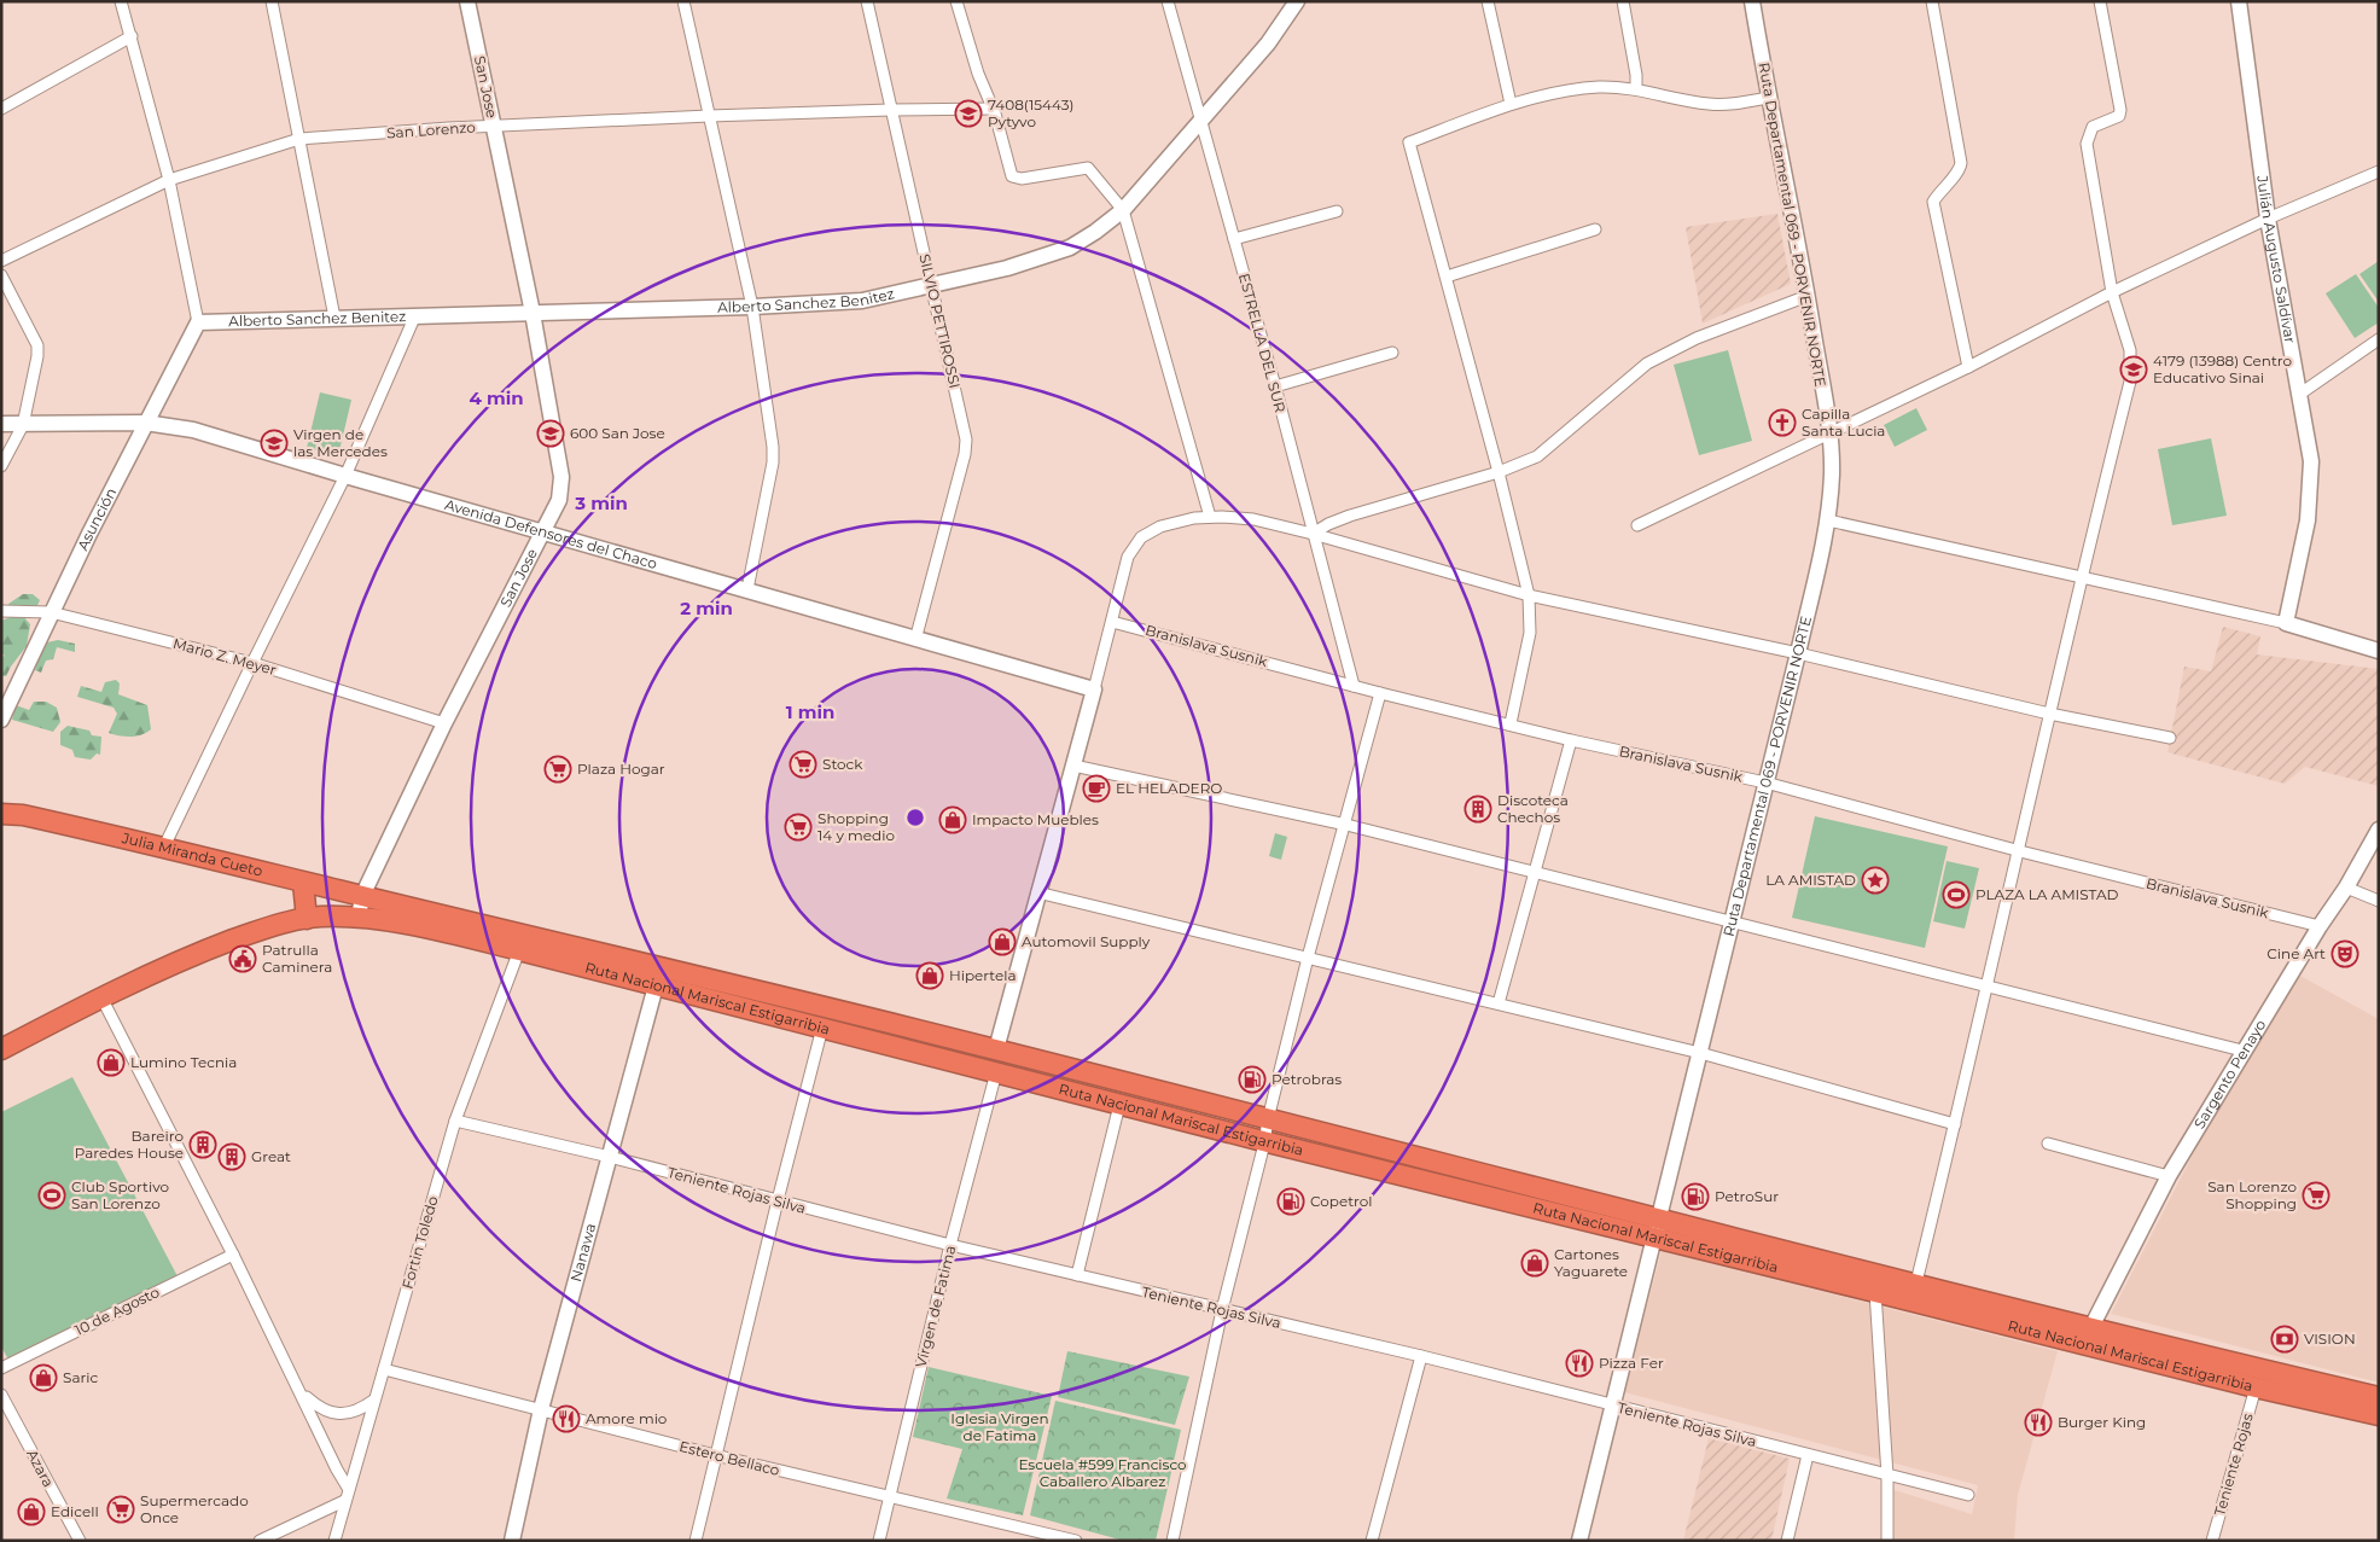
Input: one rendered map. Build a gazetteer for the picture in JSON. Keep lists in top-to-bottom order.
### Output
{
  "streets": {
    "highway": ["Julia Miranda Cueto", "Ruta Nacional Mariscal Estigarribia"],
    "street": [
      "San Jose",
      "San Lorenzo",
      "Ruta Departamental 069 - PORVENIR NORTE",
      "Julián Augusto Saldívar",
      "Alberto Sanchez Benitez",
      "SILVIO PETTIROSSI",
      "ESTRELLA DEL SUR",
      "Asunción",
      "Avenida Defensores del Chaco",
      "Branislava Susnik",
      "Mario Z. Meyer",
      "Sargento Penayo",
      "Teniente Rojas Silva",
      "Fortin Toledo",
      "Nanawa",
      "Virgen de Fatima",
      "10 de Agosto",
      "Estero Bellaco",
      "Teniente Rojas",
      "Azara"
    ]
  },
  "crossings": [
    ["San Jose", "San Lorenzo"],
    ["San Jose", "Alberto Sanchez Benitez"],
    ["San Jose", "Avenida Defensores del Chaco"],
    ["San Jose", "Mario Z. Meyer"],
    ["San Jose", "Julia Miranda Cueto"],
    ["San Jose", "Ruta Nacional Mariscal Estigarribia"],
    ["San Lorenzo", "SILVIO PETTIROSSI"],
    ["Ruta Departamental 069 - PORVENIR NORTE", "Branislava Susnik"],
    ["Ruta Departamental 069 - PORVENIR NORTE", "Ruta Nacional Mariscal Estigarribia"],
    ["Ruta Departamental 069 - PORVENIR NORTE", "Teniente Rojas Silva"],
    ["Alberto Sanchez Benitez", "SILVIO PETTIROSSI"],
    ["Alberto Sanchez Benitez", "ESTRELLA DEL SUR"],
    ["Alberto Sanchez Benitez", "Asunción"],
    ["SILVIO PETTIROSSI", "Avenida Defensores del Chaco"],
    ["ESTRELLA DEL SUR", "Branislava Susnik"],
    ["Asunción", "Avenida Defensores del Chaco"],
    ["Asunción", "Mario Z. Meyer"],
    ["Branislava Susnik", "Sargento Penayo"],
    ["Julia Miranda Cueto", "Ruta Nacional Mariscal Estigarribia"],
    ["Ruta Nacional Mariscal Estigarribia", "Sargento Penayo"],
    ["Ruta Nacional Mariscal Estigarribia", "Fortin Toledo"],
    ["Ruta Nacional Mariscal Estigarribia", "Nanawa"],
    ["Ruta Nacional Mariscal Estigarribia", "Virgen de Fatima"],
    ["Ruta Nacional Mariscal Estigarribia", "Teniente Rojas"],
    ["Teniente Rojas Silva", "Fortin Toledo"],
    ["Teniente Rojas Silva", "Nanawa"],
    ["Teniente Rojas Silva", "Virgen de Fatima"],
    ["Fortin Toledo", "Estero Bellaco"],
    ["Nanawa", "Estero Bellaco"],
    ["Virgen de Fatima", "Estero Bellaco"]
  ],
  "parks": ["Iglesia Virgen de Fatima", "Escuela #599 Francisco Caballero Albarez"],
  "places": {
    "school or university": [
      "7408(15443) Pytyvo",
      "4179 (13988) Centro Educativo Sinai",
      "600 San Jose",
      "Virgen de las Mercedes"
    ],
    "church": ["Capilla Santa Lucia"],
    "supermarket": [
      "Stock",
      "Plaza Hogar",
      "Shopping 14 y medio",
      "San Lorenzo Shopping",
      "Supermercado Once"
    ],
    "cafe": ["EL HELADERO"],
    "building": ["Discoteca Chechos", "Bareiro Paredes House", "Great"],
    "shop": [
      "Impacto Muebles",
      "Automovil Supply",
      "Hipertela",
      "Lumino Tecnia",
      "Cartones Yaguarete",
      "Saric",
      "Edicell"
    ],
    "place": ["LA AMISTAD"],
    "sports": ["PLAZA LA AMISTAD", "Club Sportivo San Lorenzo"],
    "theatre": ["Cine Art"],
    "public building": ["Patrulla Caminera"],
    "fuel station": ["Petrobras", "PetroSur", "Copetrol"],
    "bank": ["VISION"],
    "restaurant": ["Pizza Fer", "Amore mio", "Burger King"]
  },
  "rings": [
    "4 min",
    "3 min",
    "2 min",
    "1 min"
  ]
}
